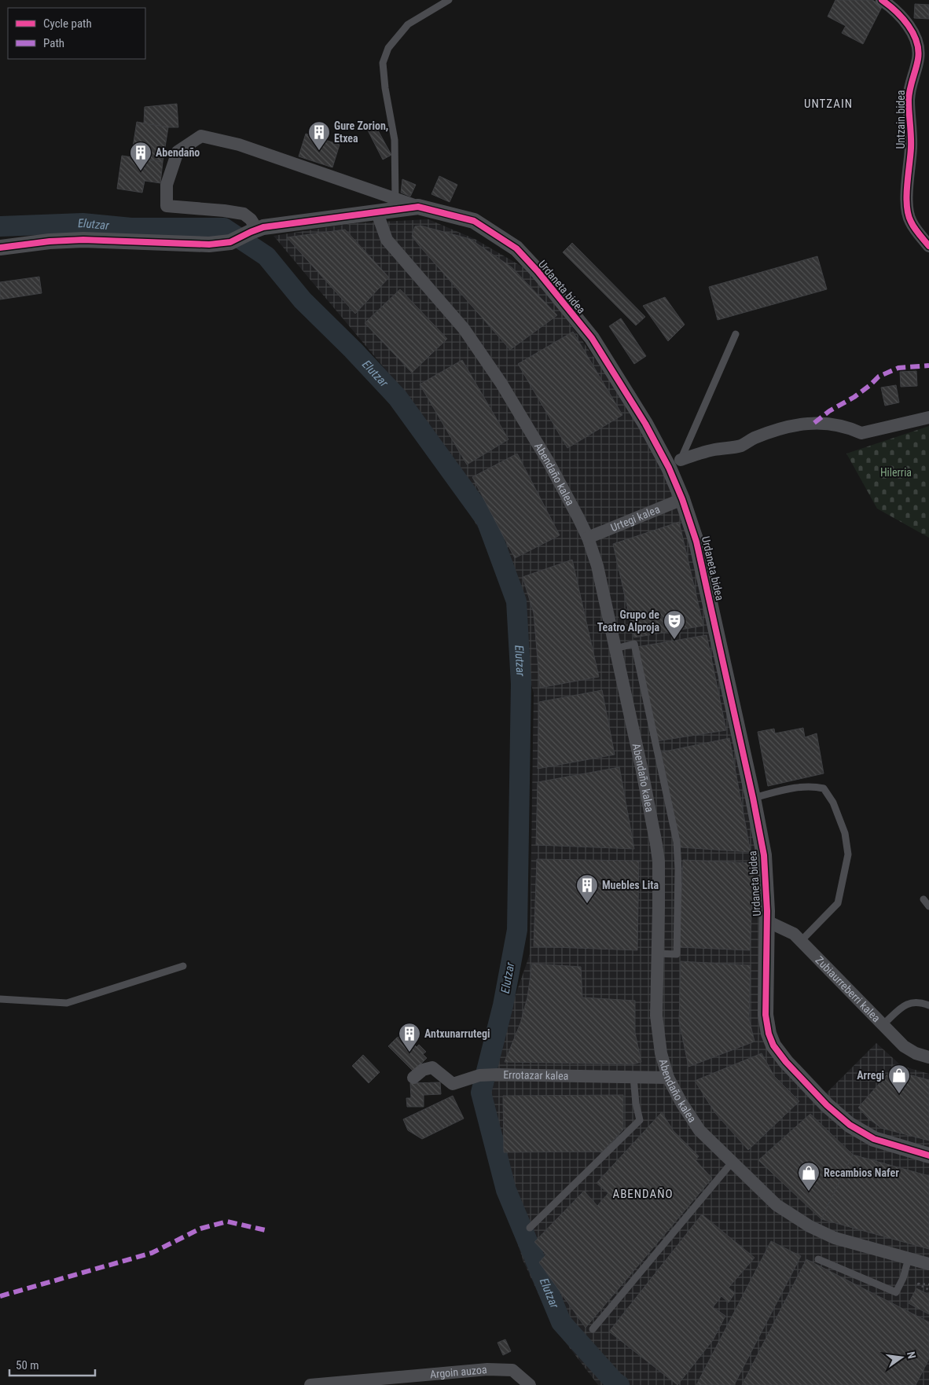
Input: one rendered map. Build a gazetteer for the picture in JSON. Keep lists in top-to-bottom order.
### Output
{
  "streets": {
    "street": [
      "Untzain bidea",
      "Urdaneta bidea",
      "Abendaño kalea",
      "Urtegi kalea",
      "Zubiaurreberri kalea",
      "Errotazar kalea",
      "Argoin auzoa"
    ]
  },
  "crossings": [
    ["Urdaneta bidea", "Abendaño kalea"],
    ["Urdaneta bidea", "Urtegi kalea"],
    ["Urdaneta bidea", "Zubiaurreberri kalea"],
    ["Abendaño kalea", "Urtegi kalea"],
    ["Abendaño kalea", "Errotazar kalea"]
  ],
  "districts": ["UNTZAIN", "ABENDAÑO"],
  "water": ["Elutzar"],
  "parks": ["Hilerria"],
  "places": {
    "building": [
      "Gure Zorion, Etxea",
      "Abendaño",
      "Muebles Lita",
      "Antxunarrutegi"
    ],
    "theatre": ["Grupo de Teatro Alproja"],
    "shop": ["Arregi", "Recambios Nafer"]
  },
  "legend": ["Cycle path", "Path"],
  "scale_bar": "50 m",
  "north": "right"
}
